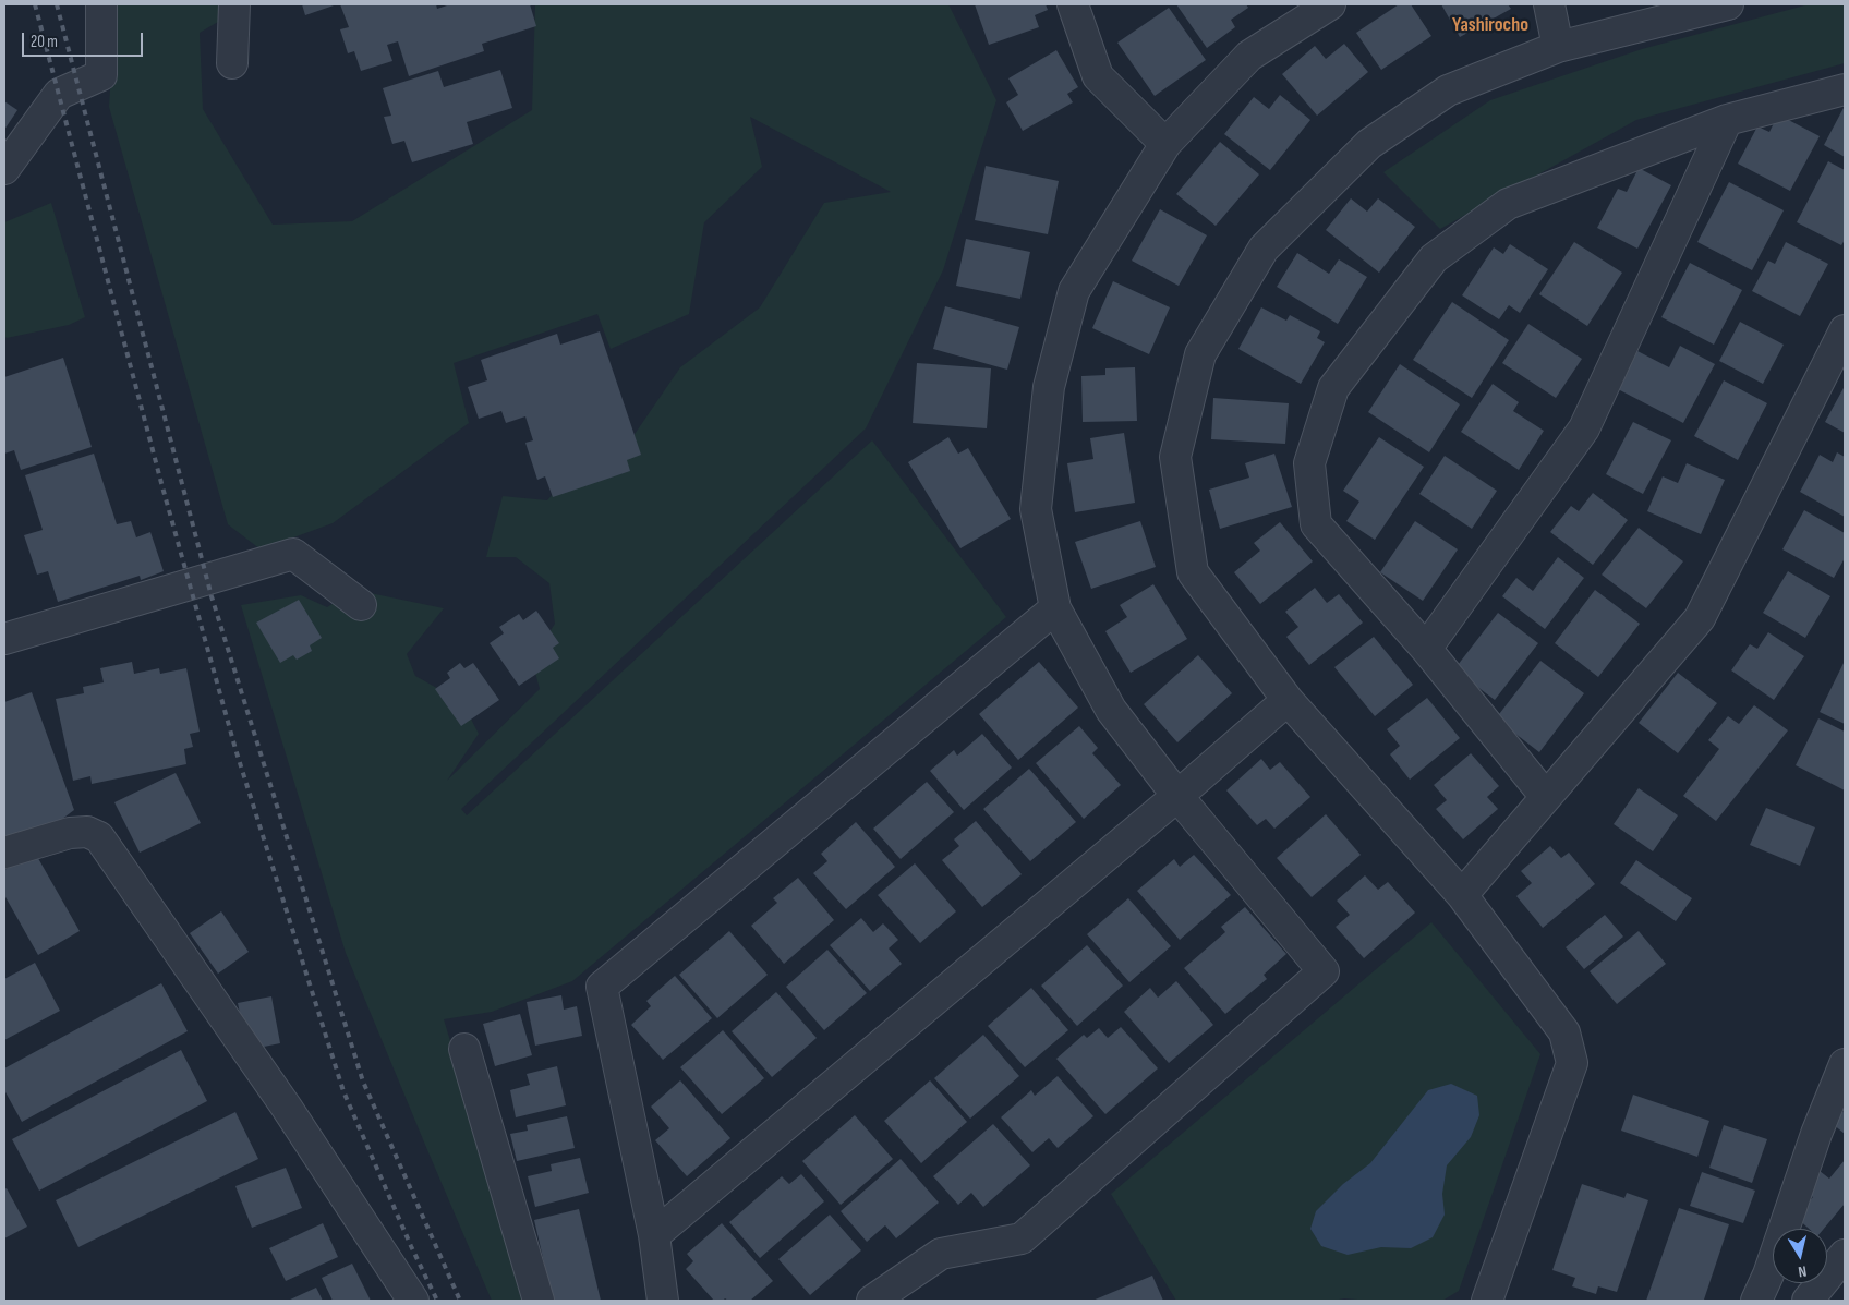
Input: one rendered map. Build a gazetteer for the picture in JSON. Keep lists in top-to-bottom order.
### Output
{
  "districts": ["Yashirocho"],
  "scale_bar": "20 m",
  "north": "bottom"
}
